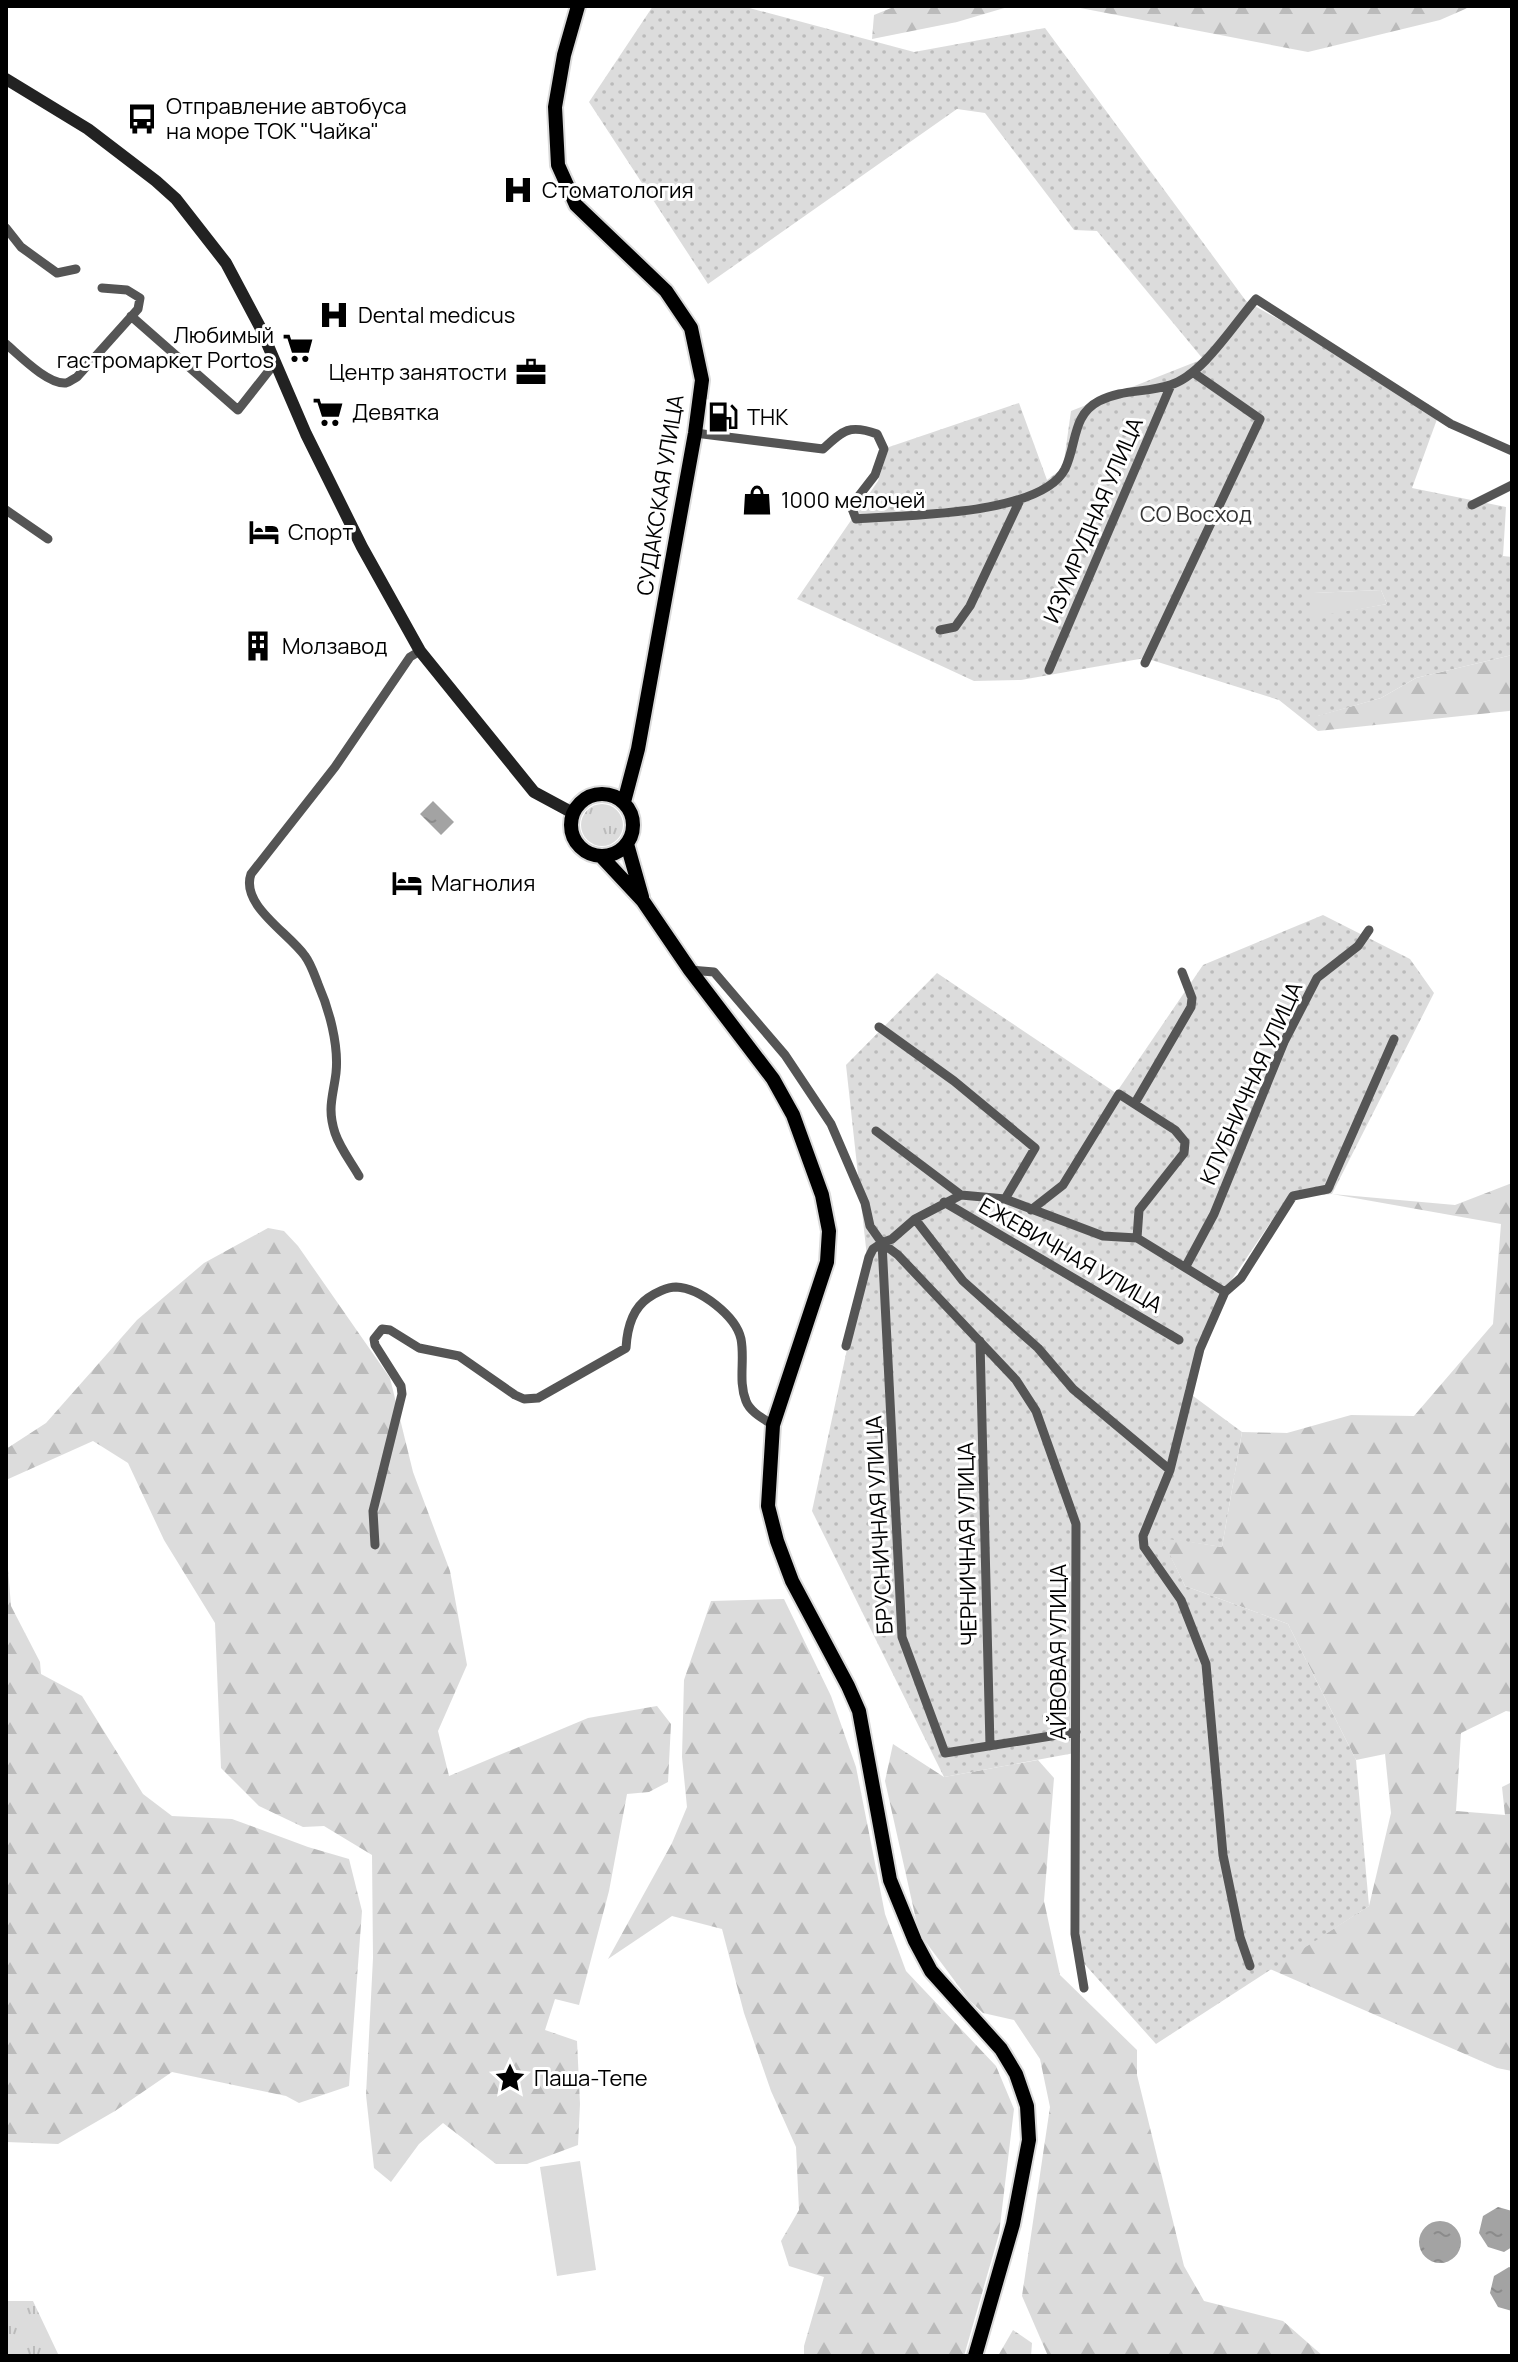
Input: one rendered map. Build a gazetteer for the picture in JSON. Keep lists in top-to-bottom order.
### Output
{
  "streets": {
    "main road": ["СУДАКСКАЯ УЛИЦА"],
    "street": [
      "ИЗУМРУДНАЯ УЛИЦА",
      "КЛУБНИЧНАЯ УЛИЦА",
      "ЕЖЕВИЧНАЯ УЛИЦА",
      "БРУСНИЧНАЯ УЛИЦА",
      "ЧЕРНИЧНАЯ УЛИЦА",
      "АЙВОВАЯ УЛИЦА"
    ]
  },
  "crossings": [
    ["БРУСНИЧНАЯ УЛИЦА", "ЧЕРНИЧНАЯ УЛИЦА"],
    ["БРУСНИЧНАЯ УЛИЦА", "АЙВОВАЯ УЛИЦА"],
    ["ЧЕРНИЧНАЯ УЛИЦА", "АЙВОВАЯ УЛИЦА"]
  ],
  "parks": ["СО Восход"],
  "places": {
    "bus stop": ["Отправление автобуса на море ТОК \"Чайка\""],
    "hospital": ["Стоматология", "Dental medicus"],
    "supermarket": ["Любимый гастромаркет Portos", "Девятка"],
    "office": ["Центр занятости"],
    "fuel station": ["ТНК"],
    "shop": ["1000 мелочей"],
    "hotel": ["Спорт", "Магнолия"],
    "building": ["Молзавод"],
    "place": ["Паша-Тепе"]
  }
}
